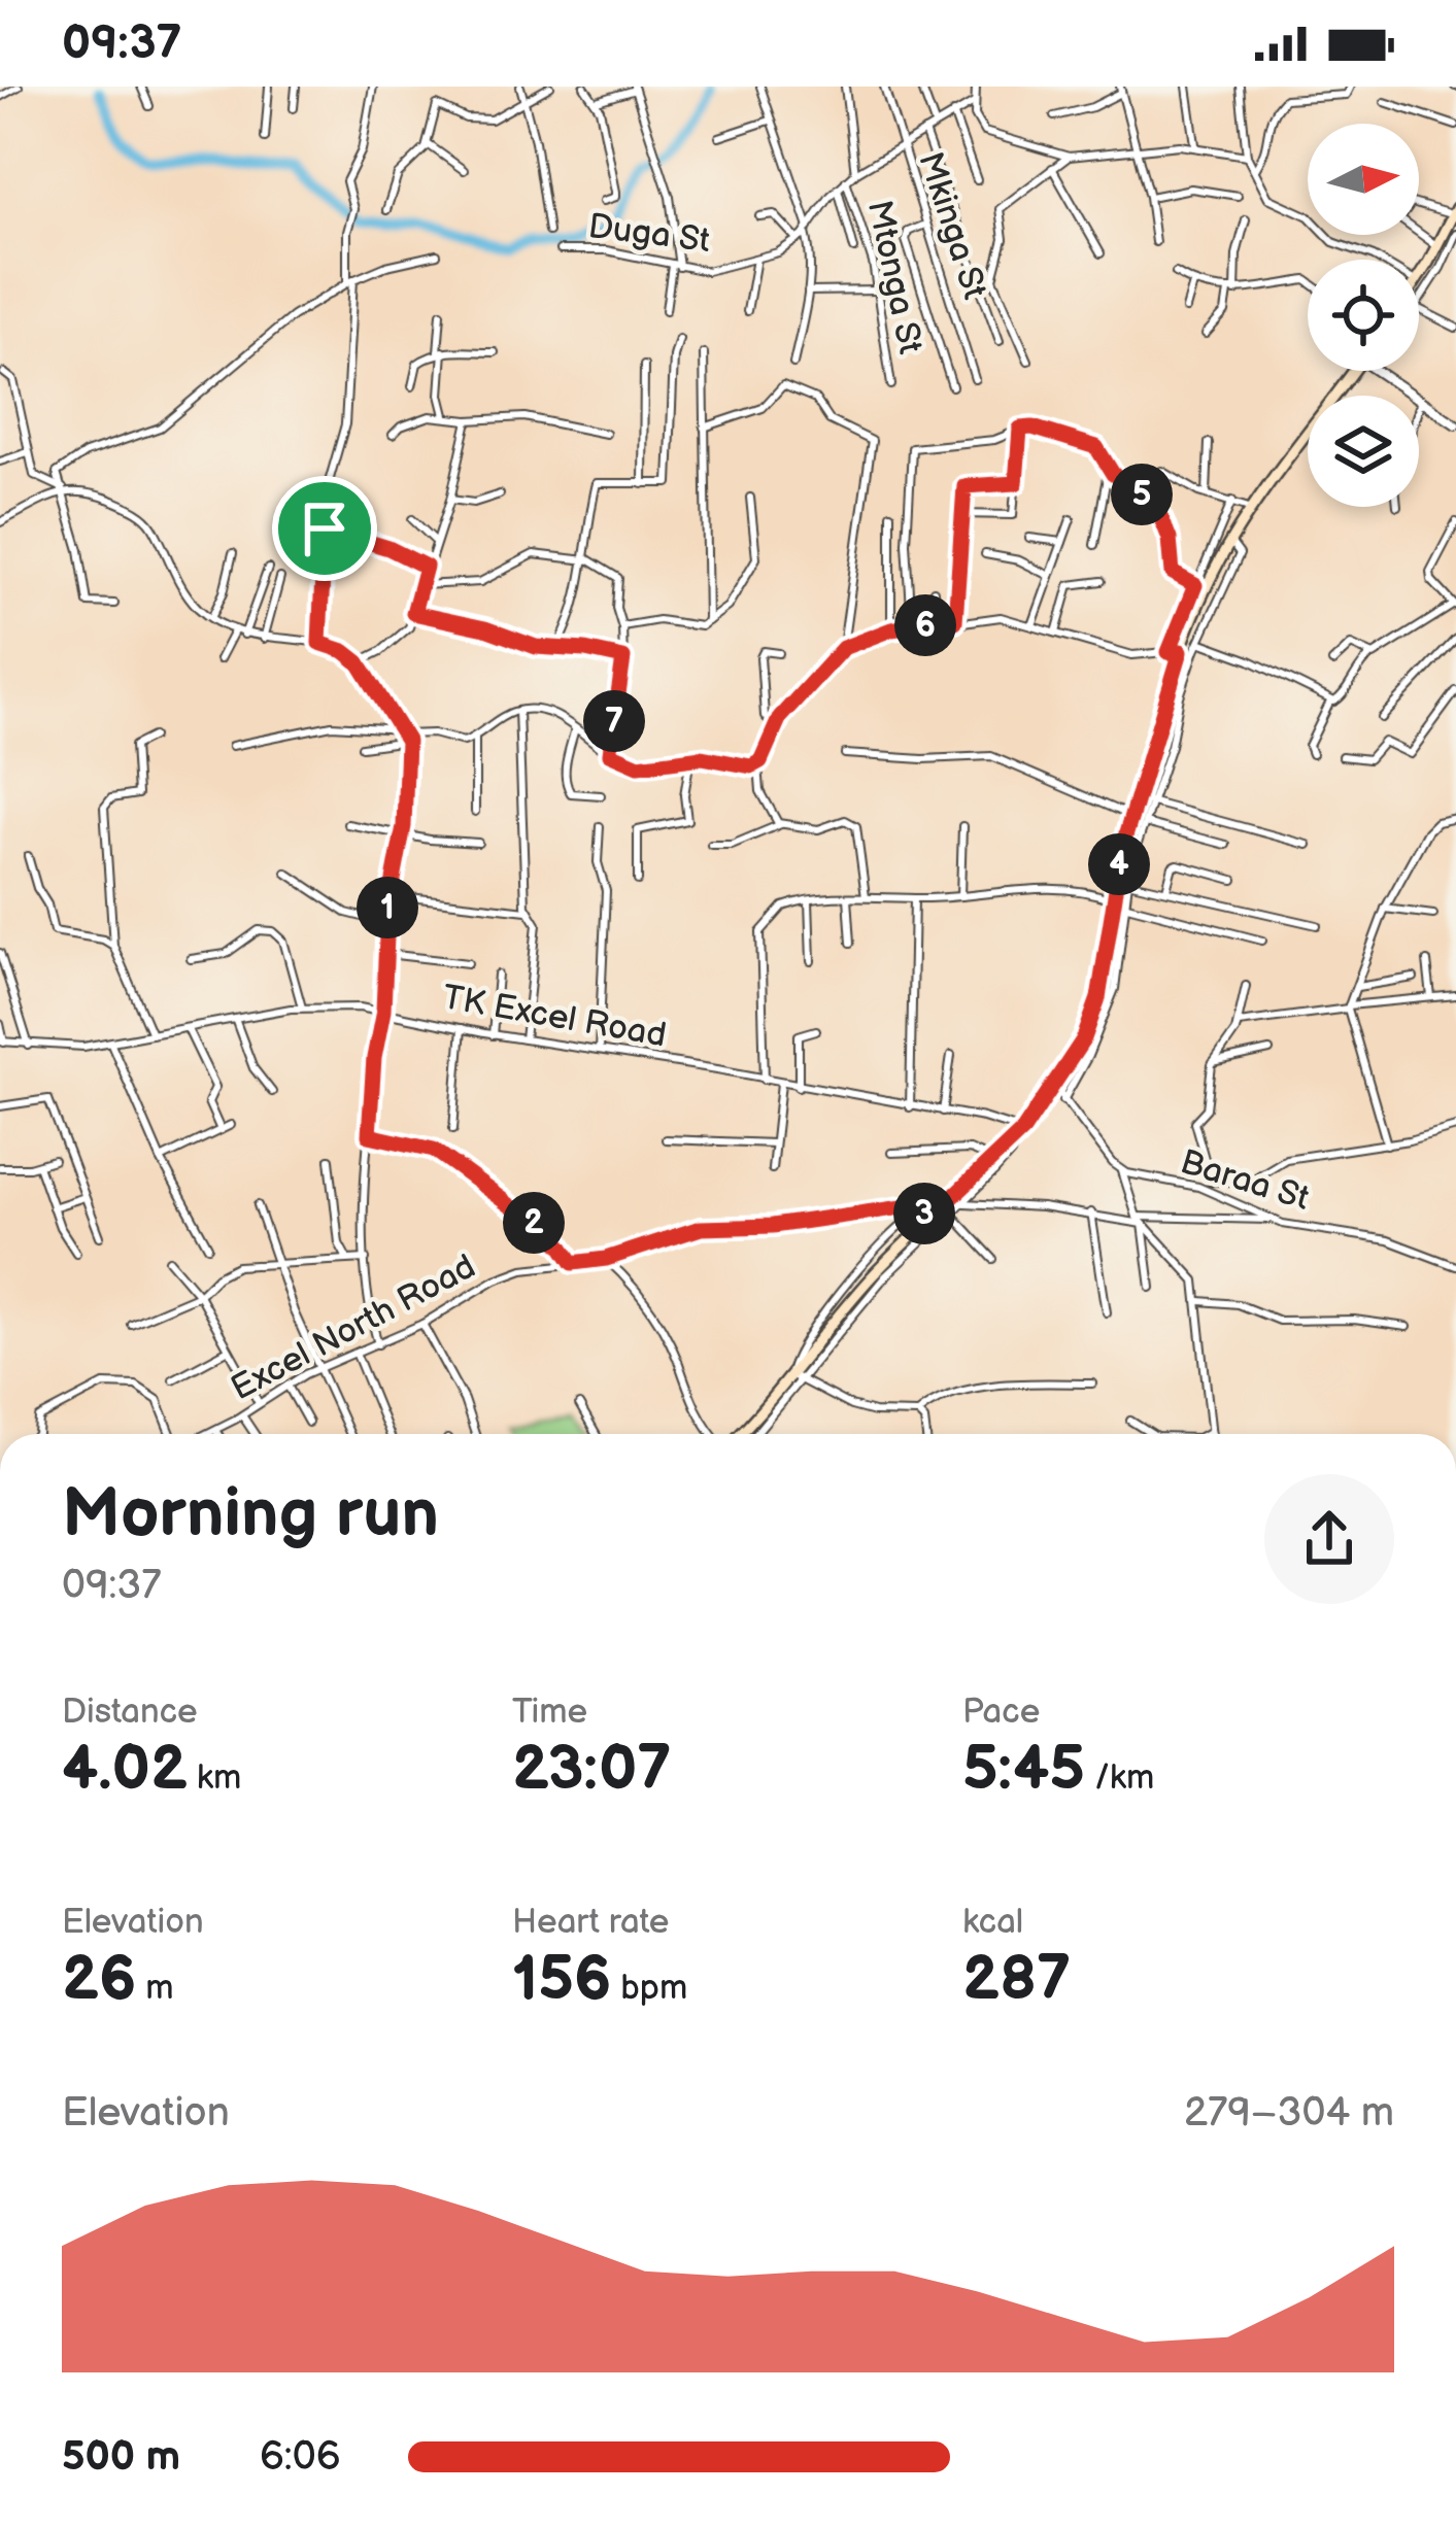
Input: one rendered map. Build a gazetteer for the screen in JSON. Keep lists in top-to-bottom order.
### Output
{
  "streets": {
    "street": [
      "Mkinga St",
      "Duga St",
      "Mtonga St",
      "TK Excel Road",
      "Baraa St",
      "Excel North Road"
    ]
  },
  "crossings": [
    ["Mkinga St", "Duga St"],
    ["Duga St", "Mtonga St"]
  ],
  "north": "right",
  "page": {
    "status": "09:37",
    "pins": [
      "5",
      "6",
      "7",
      "4",
      "1",
      "3",
      "2"
    ],
    "heading": ["Morning run", "09:37"],
    "stats": [
      ["Distance", "4.02 km"],
      ["Time", "23:07"],
      ["Pace", "5:45 /km"],
      ["Elevation", "26 m"],
      ["Heart rate", "156 bpm"],
      ["kcal", "287"]
    ],
    "chart": ["Elevation", "279–304 m"],
    "list": [
      {
        "name": "500 m",
        "note": "6:06"
      }
    ]
  }
}
